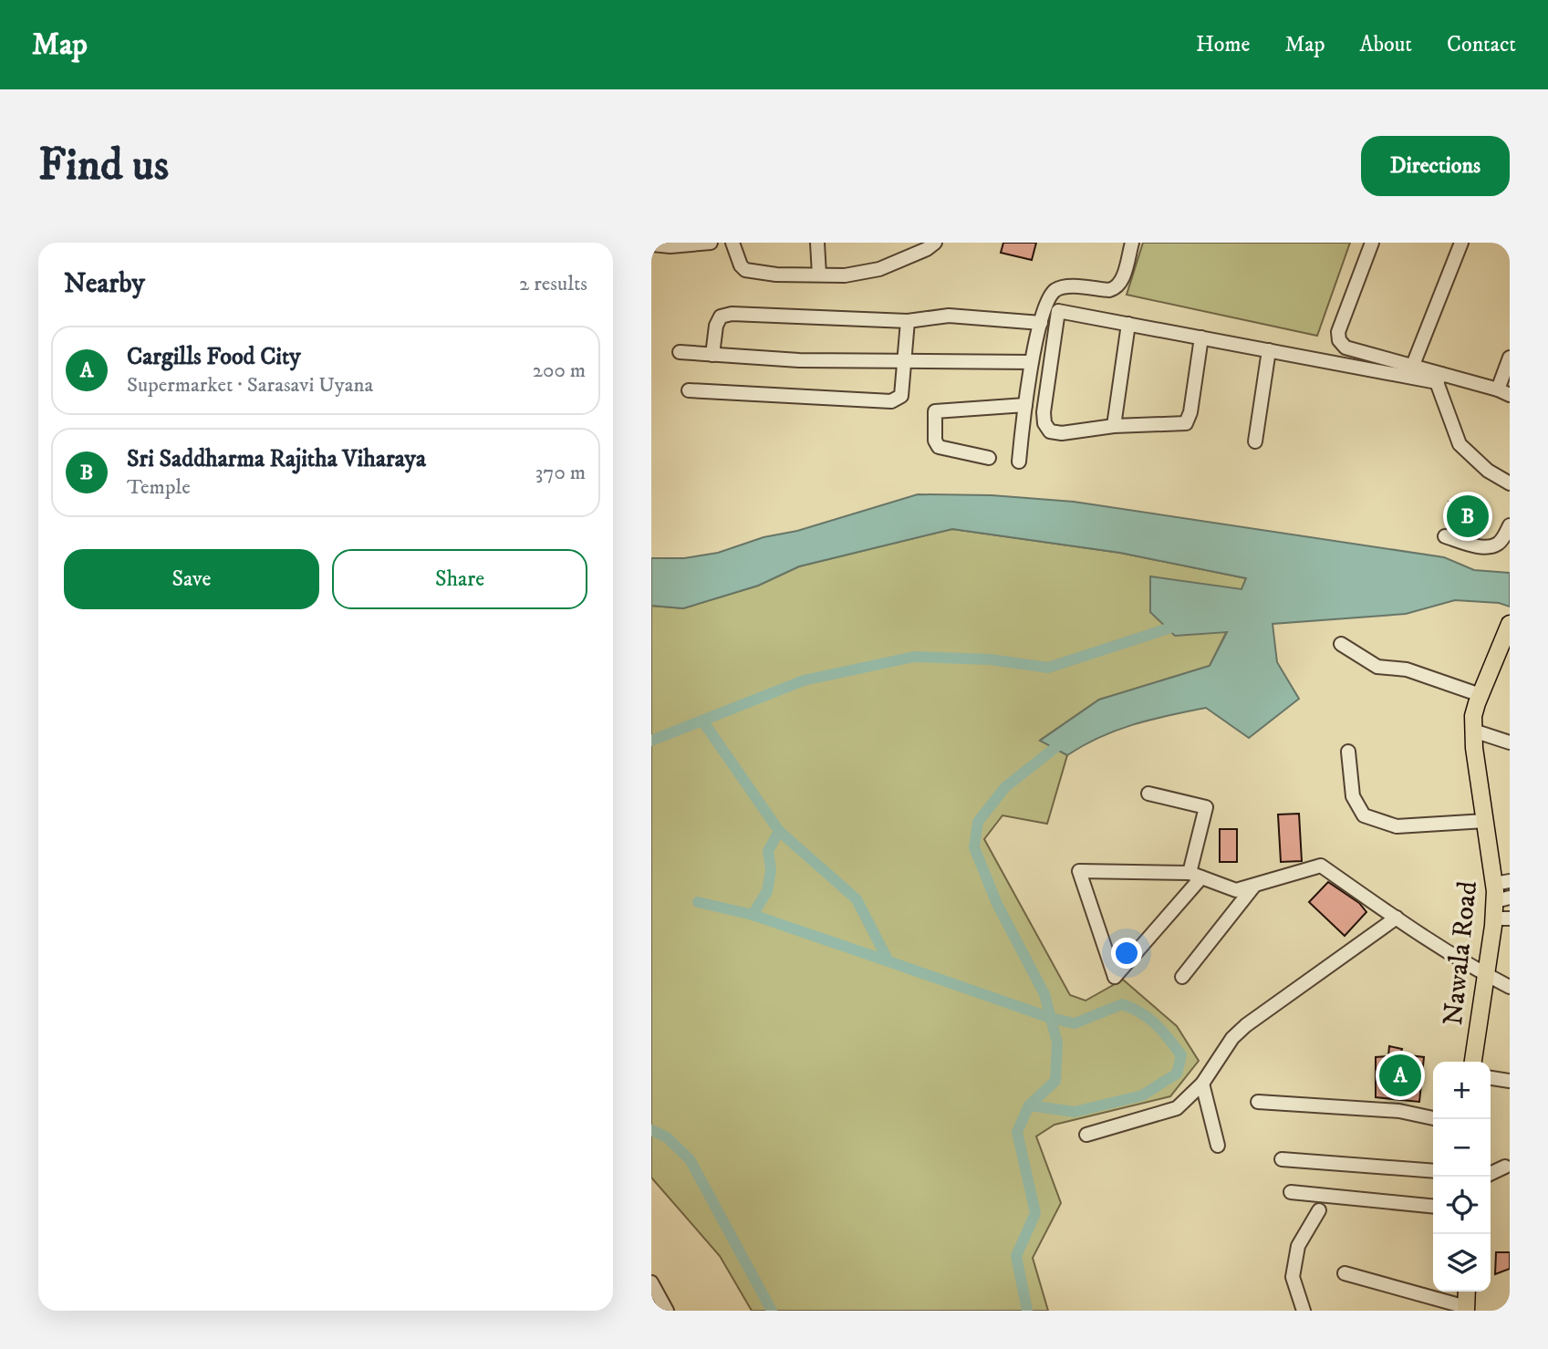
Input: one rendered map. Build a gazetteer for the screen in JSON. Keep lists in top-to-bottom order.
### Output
{
  "streets": {
    "main road": ["Nawala Road"]
  },
  "page": {
    "header": "Map",
    "nav": [
      "Home",
      "Map",
      "About",
      "Contact"
    ],
    "buttons": [
      "Directions",
      ["Save", "Share"]
    ],
    "title": "Find us",
    "heading": ["Nearby", "2 results"],
    "list": [
      {
        "mark": "A",
        "name": "Cargills Food City",
        "note": "Supermarket · Sarasavi Uyana",
        "value": "200 m"
      },
      {
        "mark": "B",
        "name": "Sri Saddharma Rajitha Viharaya",
        "note": "Temple",
        "value": "370 m"
      }
    ],
    "pins": ["B", "A"],
    "map_buttons": ["+", "−"]
  }
}
